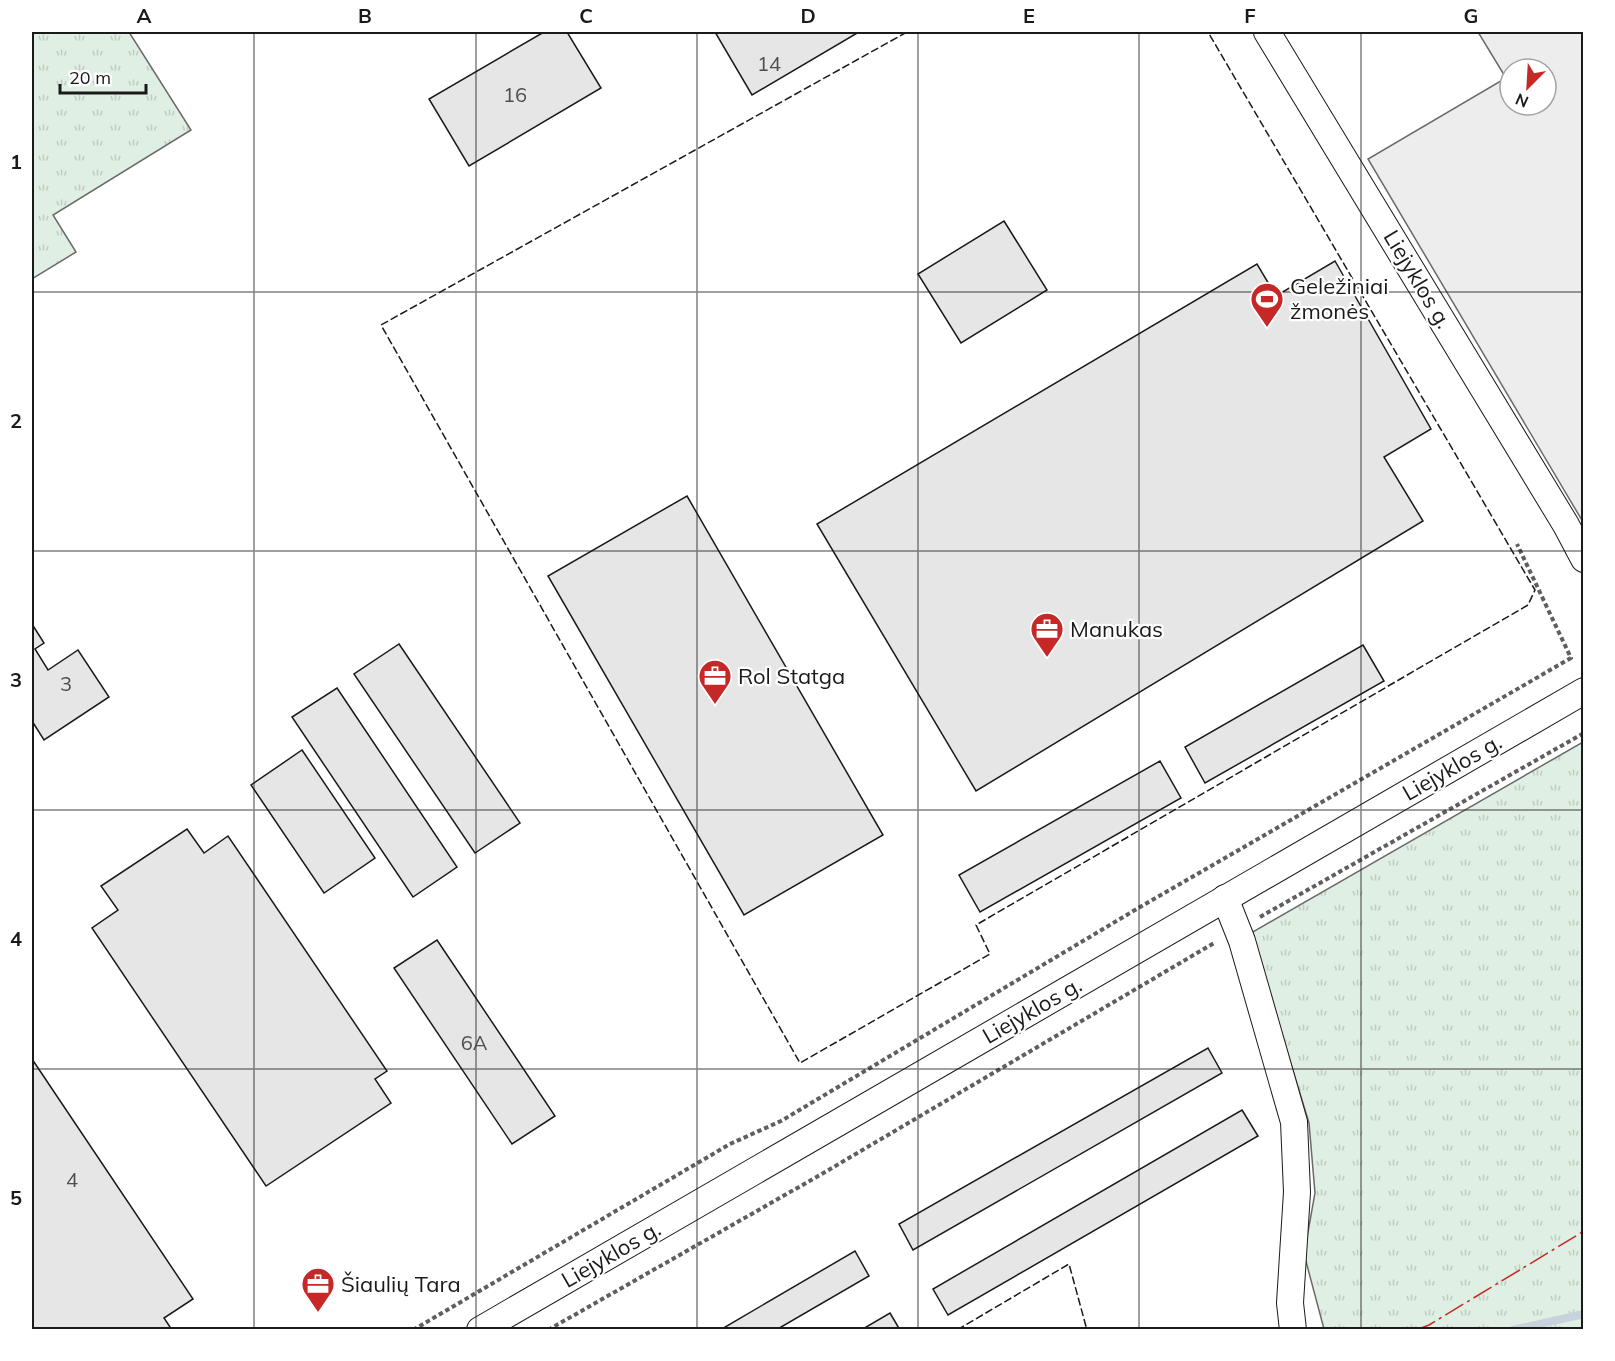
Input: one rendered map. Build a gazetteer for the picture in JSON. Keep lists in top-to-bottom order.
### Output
{
  "streets": {
    "street": ["Liejyklos g."]
  },
  "places": {
    "sports": ["Geležiniai žmonės"],
    "office": ["Manukas", "Rol Statga", "Šiaulių Tara"]
  },
  "house_numbers": [
    "14",
    "16",
    "3",
    "6A",
    "4"
  ],
  "scale_bar": "20 m",
  "north": "bottom left",
  "grid": {
    "columns": [
      "A",
      "B",
      "C",
      "D",
      "E",
      "F",
      "G"
    ],
    "rows": [
      "1",
      "2",
      "3",
      "4",
      "5"
    ]
  }
}
